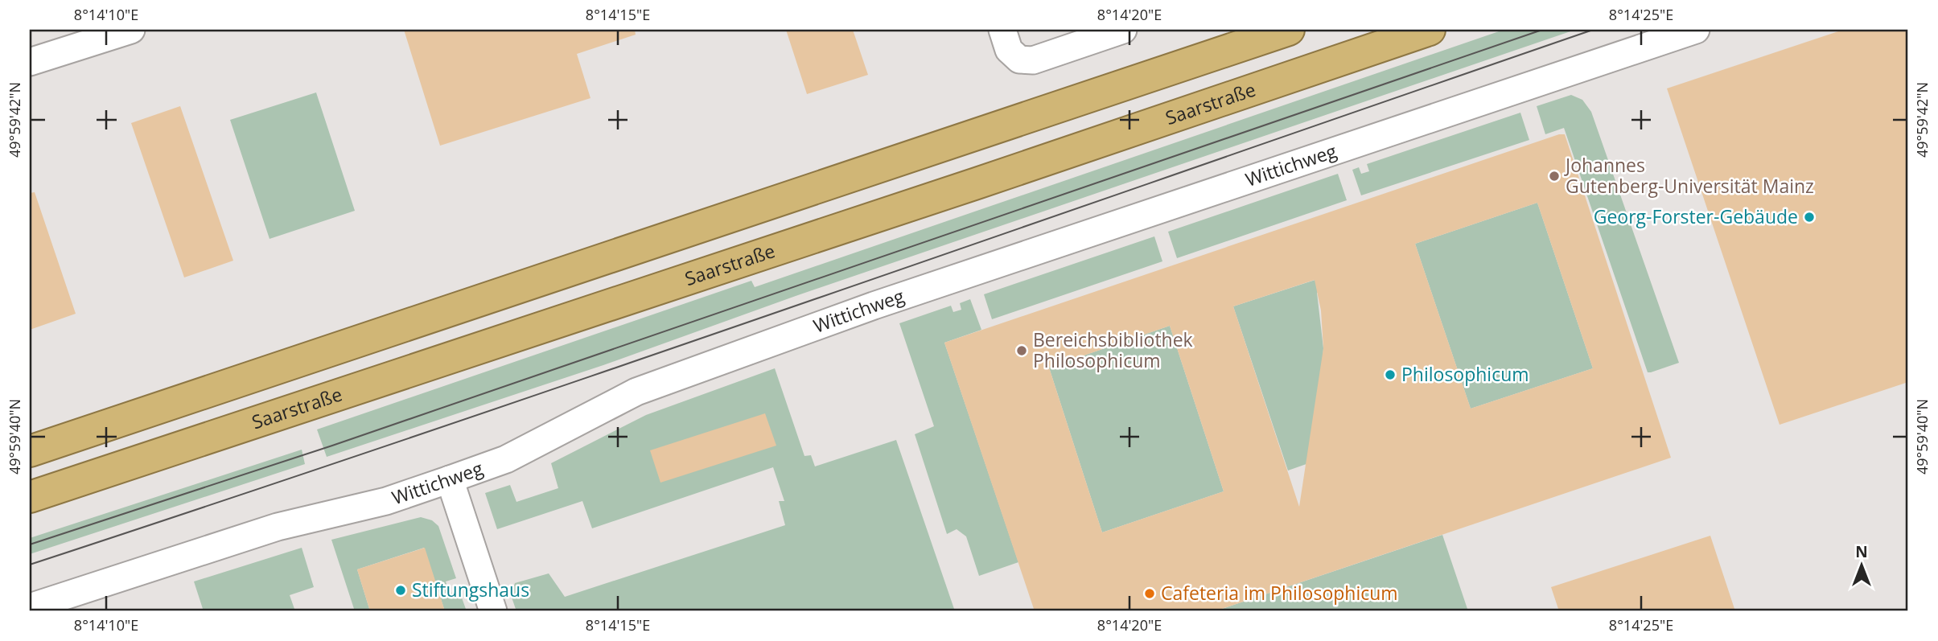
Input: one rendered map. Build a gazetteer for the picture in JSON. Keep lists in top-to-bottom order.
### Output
{
  "streets": {
    "highway": ["Saarstraße"],
    "street": ["Wittichweg"]
  },
  "places": [
    "Johannes Gutenberg-Universität Mainz",
    "Georg-Forster-Gebäude",
    "Bereichsbibliothek Philosophicum",
    "Philosophicum",
    "Stiftungshaus",
    "Cafeteria im Philosophicum"
  ],
  "north": "top",
  "coordinates": [
    "8°14'10\"E",
    "8°14'15\"E",
    "8°14'20\"E",
    "8°14'25\"E",
    "49°59'42\"N",
    "49°59'40\"N"
  ]
}
